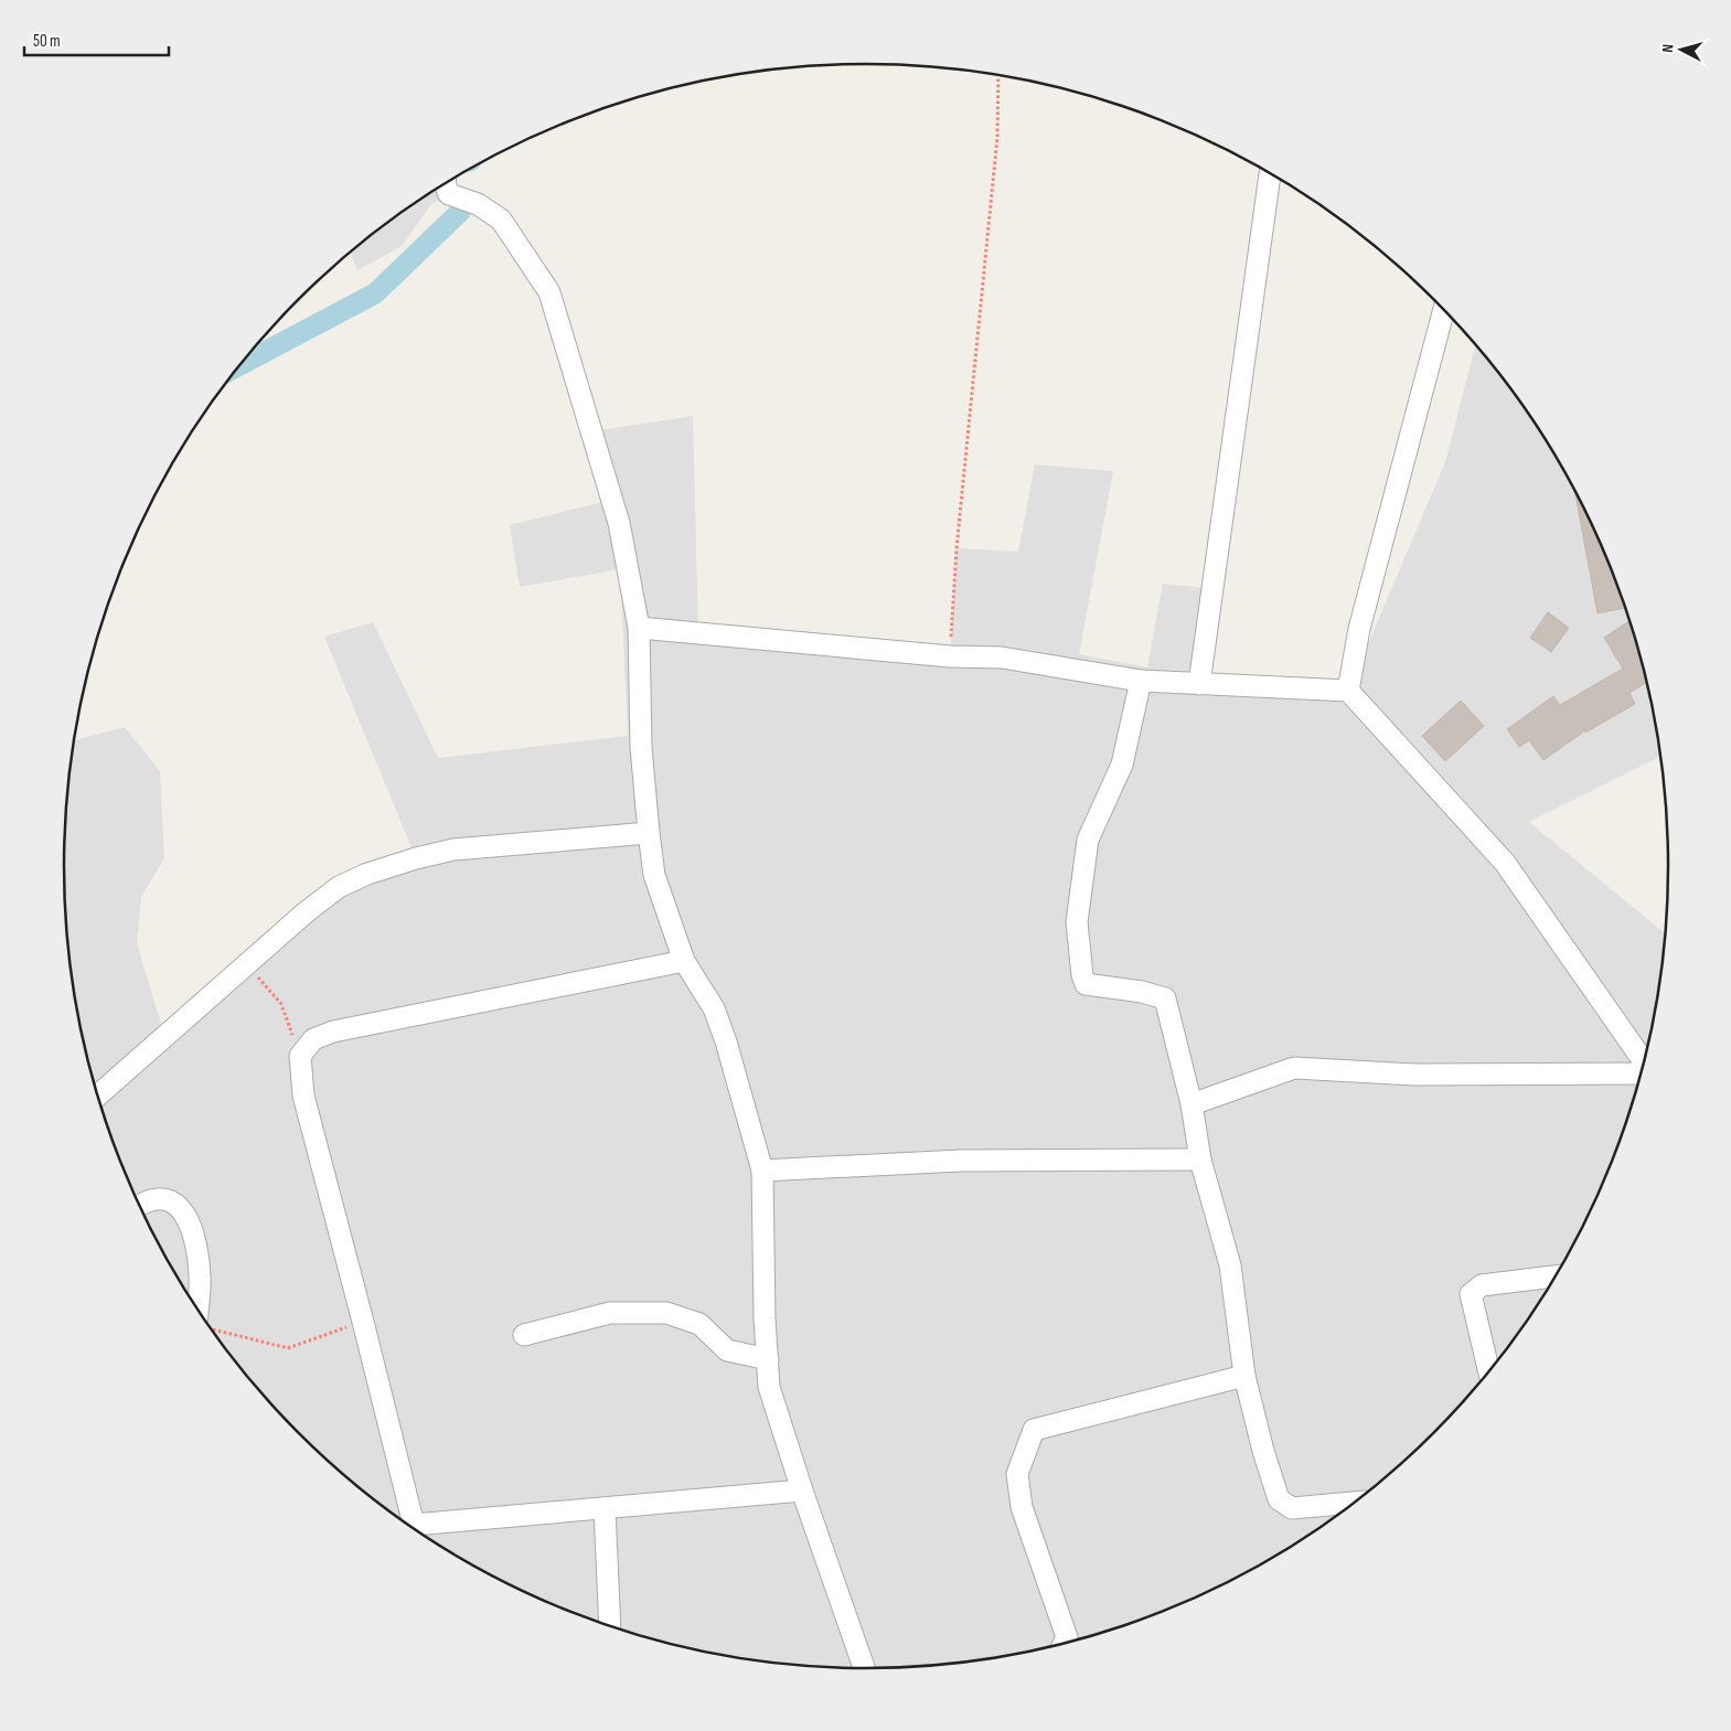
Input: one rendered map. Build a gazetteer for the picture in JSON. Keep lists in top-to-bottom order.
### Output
{
  "scale_bar": "50 m",
  "north": "left"
}
